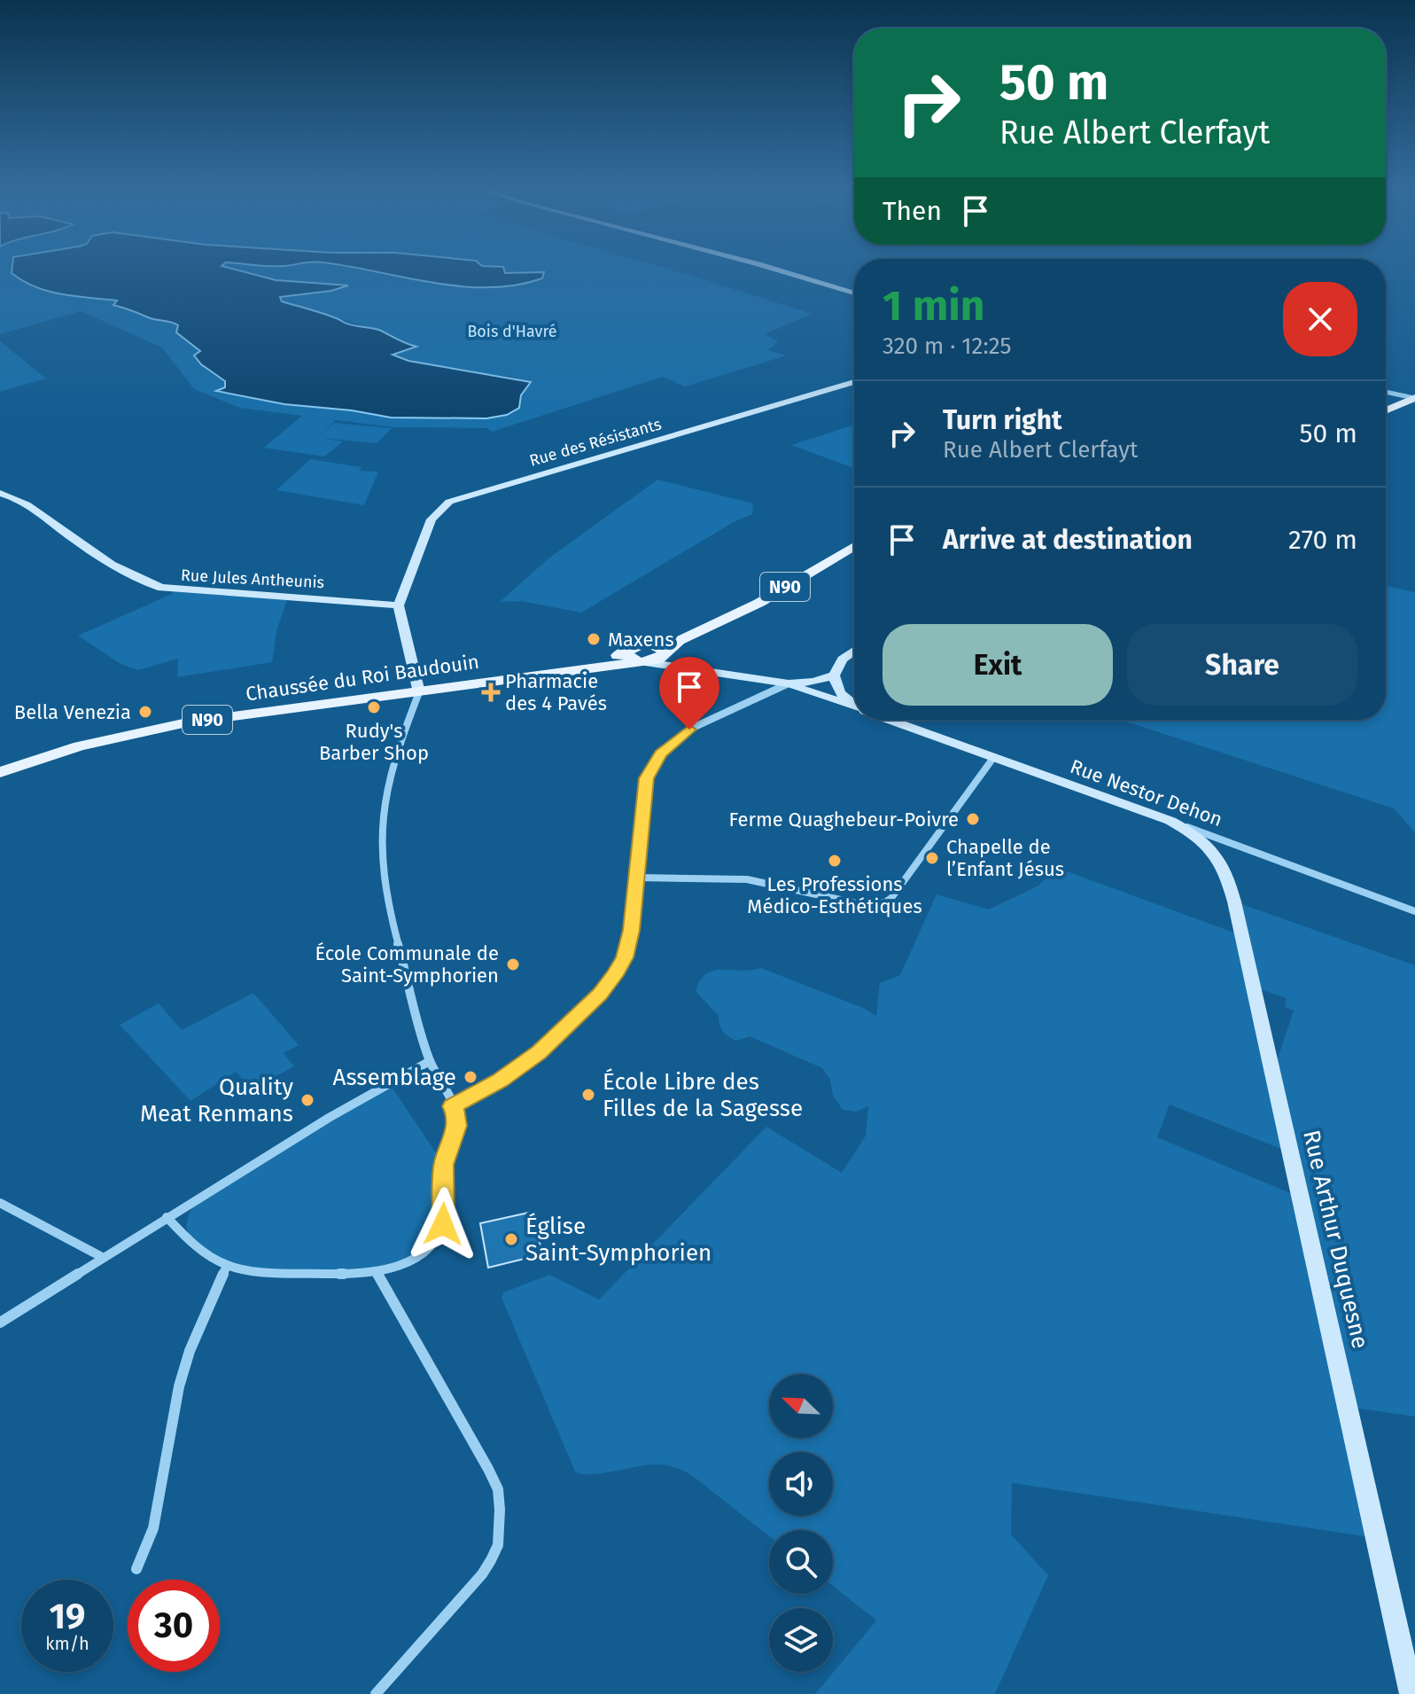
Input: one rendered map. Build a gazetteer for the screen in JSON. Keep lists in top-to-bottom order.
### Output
{
  "streets": {
    "main road": ["N90", "Chaussée du Roi Baudouin"],
    "street": [
      "Rue des Résistants",
      "Rue Jules Antheunis",
      "Rue Nestor Dehon",
      "Rue Arthur Duquesne"
    ]
  },
  "crossings": [
    ["Rue des Résistants", "Rue Jules Antheunis"],
    ["N90", "Rue Nestor Dehon"],
    ["Chaussée du Roi Baudouin", "Rue Nestor Dehon"],
    ["Rue Nestor Dehon", "Rue Arthur Duquesne"]
  ],
  "parks": ["Bois d'Havré"],
  "places": {
    "other": [
      "Maxens",
      "Rudy's Barber Shop",
      "Bella Venezia",
      "Ferme Quaghebeur-Poivre",
      "Chapelle de l’Enfant Jésus",
      "Les Professions Médico-Esthétiques",
      "École Communale de Saint-Symphorien",
      "Assemblage",
      "École Libre des Filles de la Sagesse",
      "Quality Meat Renmans",
      "Église Saint-Symphorien"
    ],
    "health": ["Pharmacie des 4 Pavés"]
  },
  "north": "top left",
  "page": {
    "turn": ["50 m", "Rue Albert Clerfayt"],
    "then": "Then",
    "heading": ["1 min", "320 m · 12:25"],
    "list": [
      {
        "name": "Turn right",
        "note": "Rue Albert Clerfayt",
        "value": "50 m"
      },
      {
        "name": "Arrive at destination",
        "value": "270 m"
      }
    ],
    "buttons": ["Exit", "Share"],
    "speed": "19 km/h",
    "limit": "30"
  }
}
